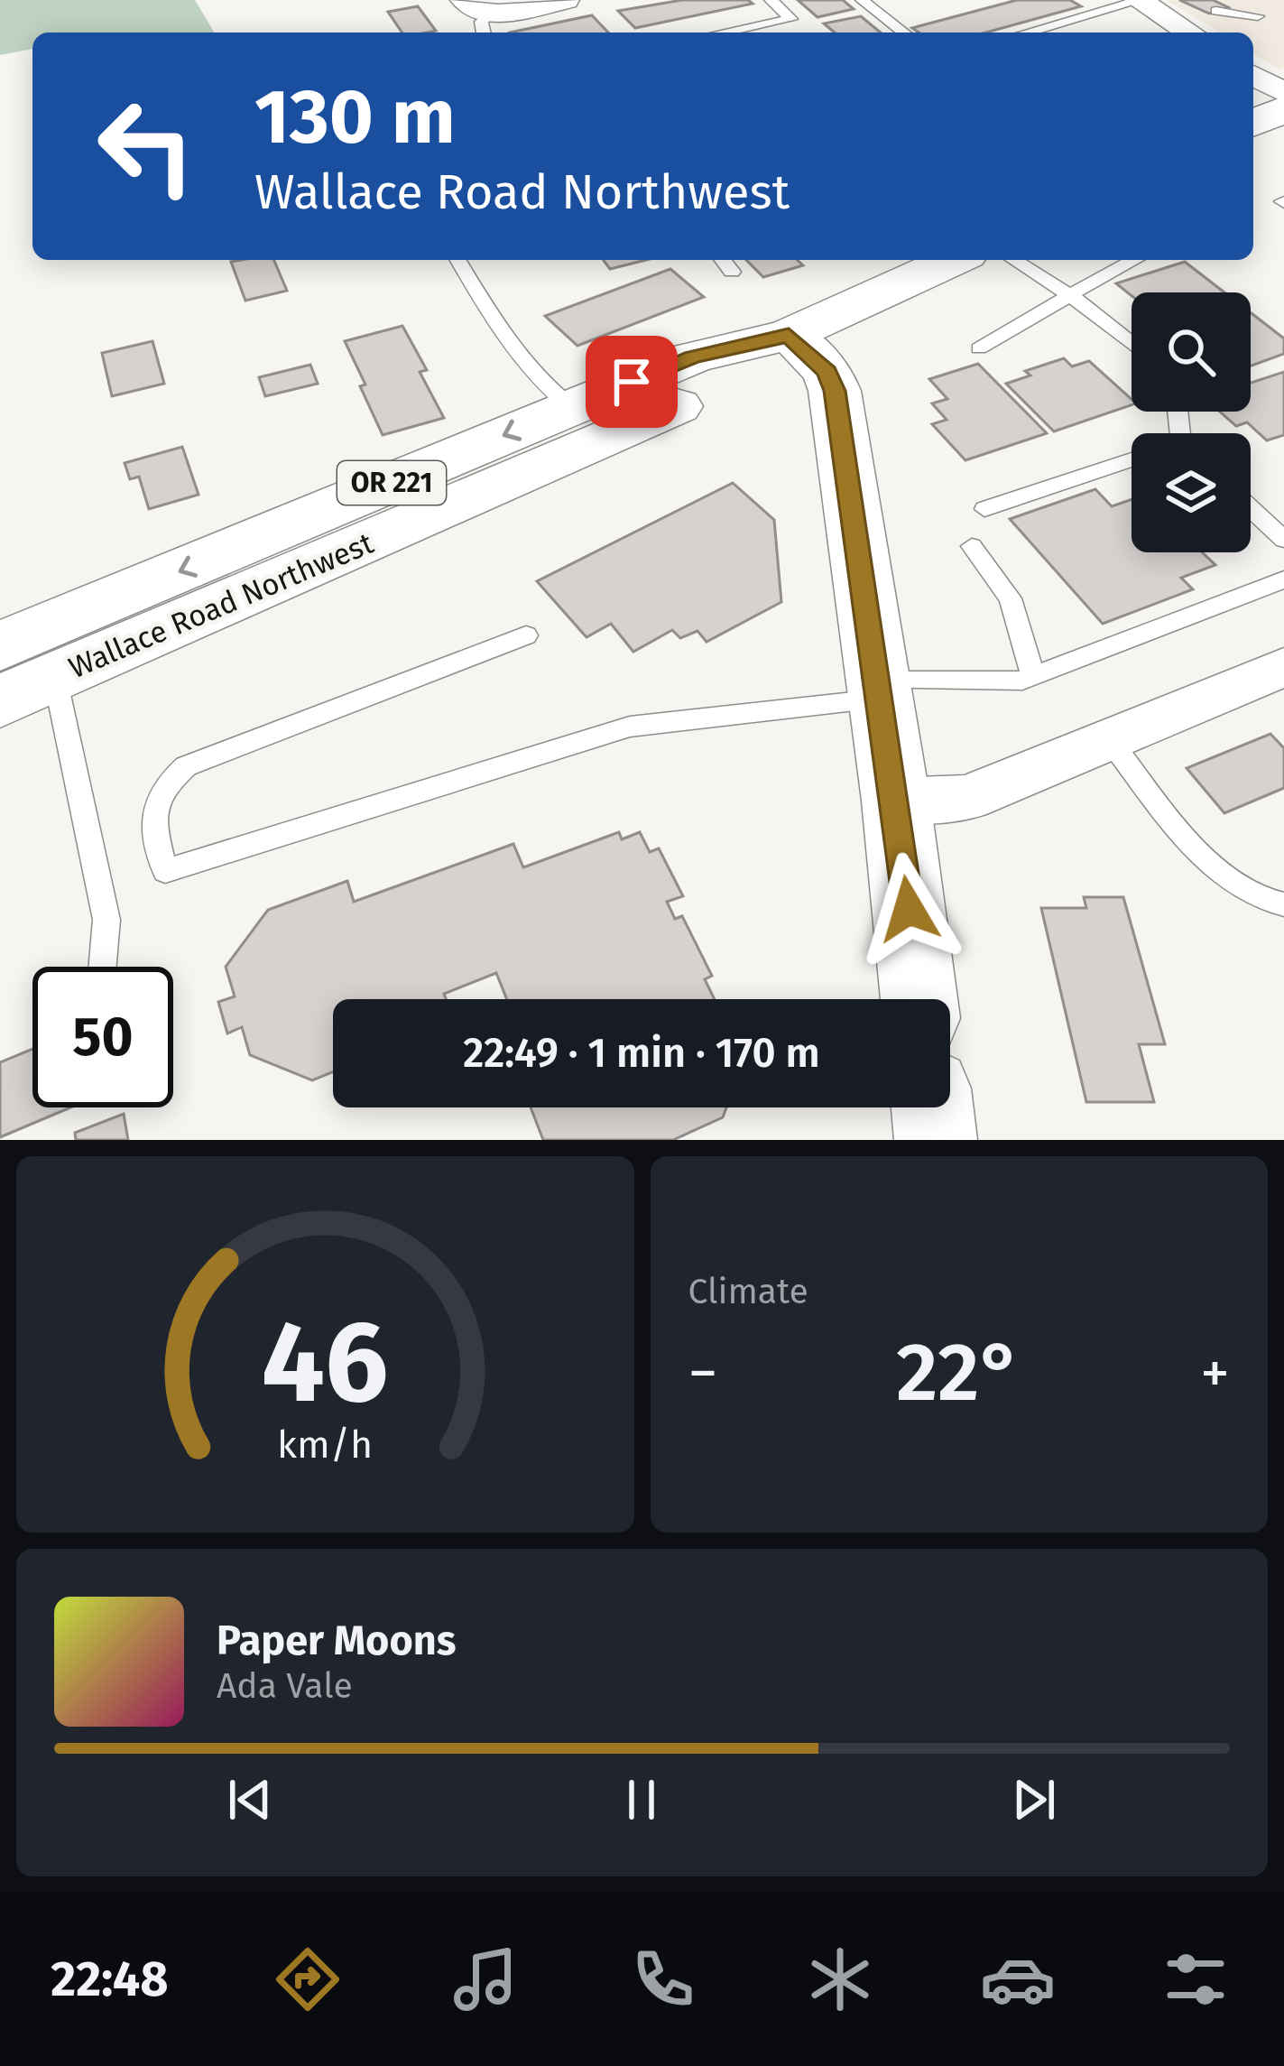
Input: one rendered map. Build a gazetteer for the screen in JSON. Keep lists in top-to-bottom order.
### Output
{
  "streets": {
    "main road": ["OR 221", "Wallace Road Northwest"]
  },
  "page": {
    "turn": ["130 m", "Wallace Road Northwest"],
    "limit": "50",
    "trip": "22:49 · 1 min · 170 m",
    "tile": "Climate",
    "heat": ["−", "22°", "+"],
    "song": ["Paper Moons", "Ada Vale"],
    "tabs": "22:48",
    "gauge": ["46", "km/h"]
  }
}
